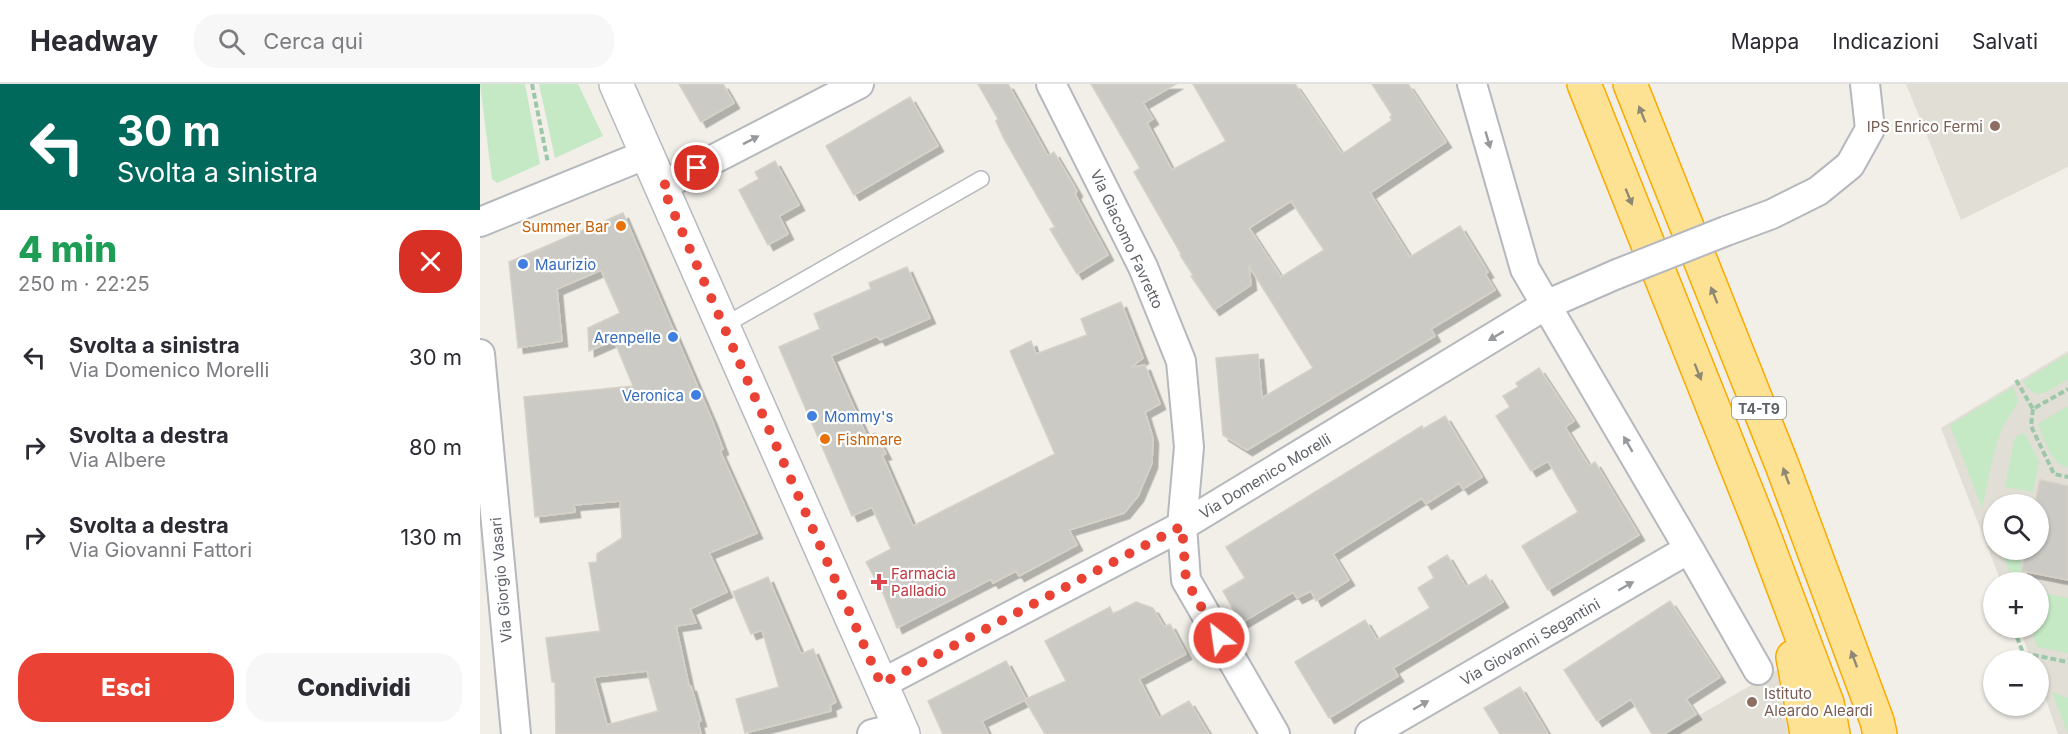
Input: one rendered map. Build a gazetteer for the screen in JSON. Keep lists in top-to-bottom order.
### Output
{
  "streets": {
    "highway": ["T4-T9"],
    "street": [
      "Via Giacomo Favretto",
      "Via Domenico Morelli",
      "Via Giorgio Vasari",
      "Via Giovanni Segantini"
    ]
  },
  "crossings": [
    ["Via Giacomo Favretto", "Via Domenico Morelli"]
  ],
  "one_way": ["Via Domenico Morelli", "Via Giovanni Segantini"],
  "places": {
    "other": [
      "IPS Enrico Fermi",
      "Summer Bar",
      "Maurizio",
      "Arenpelle",
      "Veronica",
      "Mommy's",
      "Fishmare",
      "Istituto Aleardo Aleardi"
    ],
    "health": ["Farmacia Palladio"]
  },
  "page": {
    "header": "Headway",
    "search": "Cerca qui",
    "nav": ["Mappa", "Indicazioni", "Salvati"],
    "turn": ["30 m", "Svolta a sinistra"],
    "heading": ["4 min", "250 m · 22:25"],
    "list": [
      {
        "name": "Svolta a sinistra",
        "note": "Via Domenico Morelli",
        "value": "30 m"
      },
      {
        "name": "Svolta a destra",
        "note": "Via Albere",
        "value": "80 m"
      },
      {
        "name": "Svolta a destra",
        "note": "Via Giovanni Fattori",
        "value": "130 m"
      }
    ],
    "map_buttons": ["+", "−"],
    "buttons": ["Esci", "Condividi"]
  }
}
